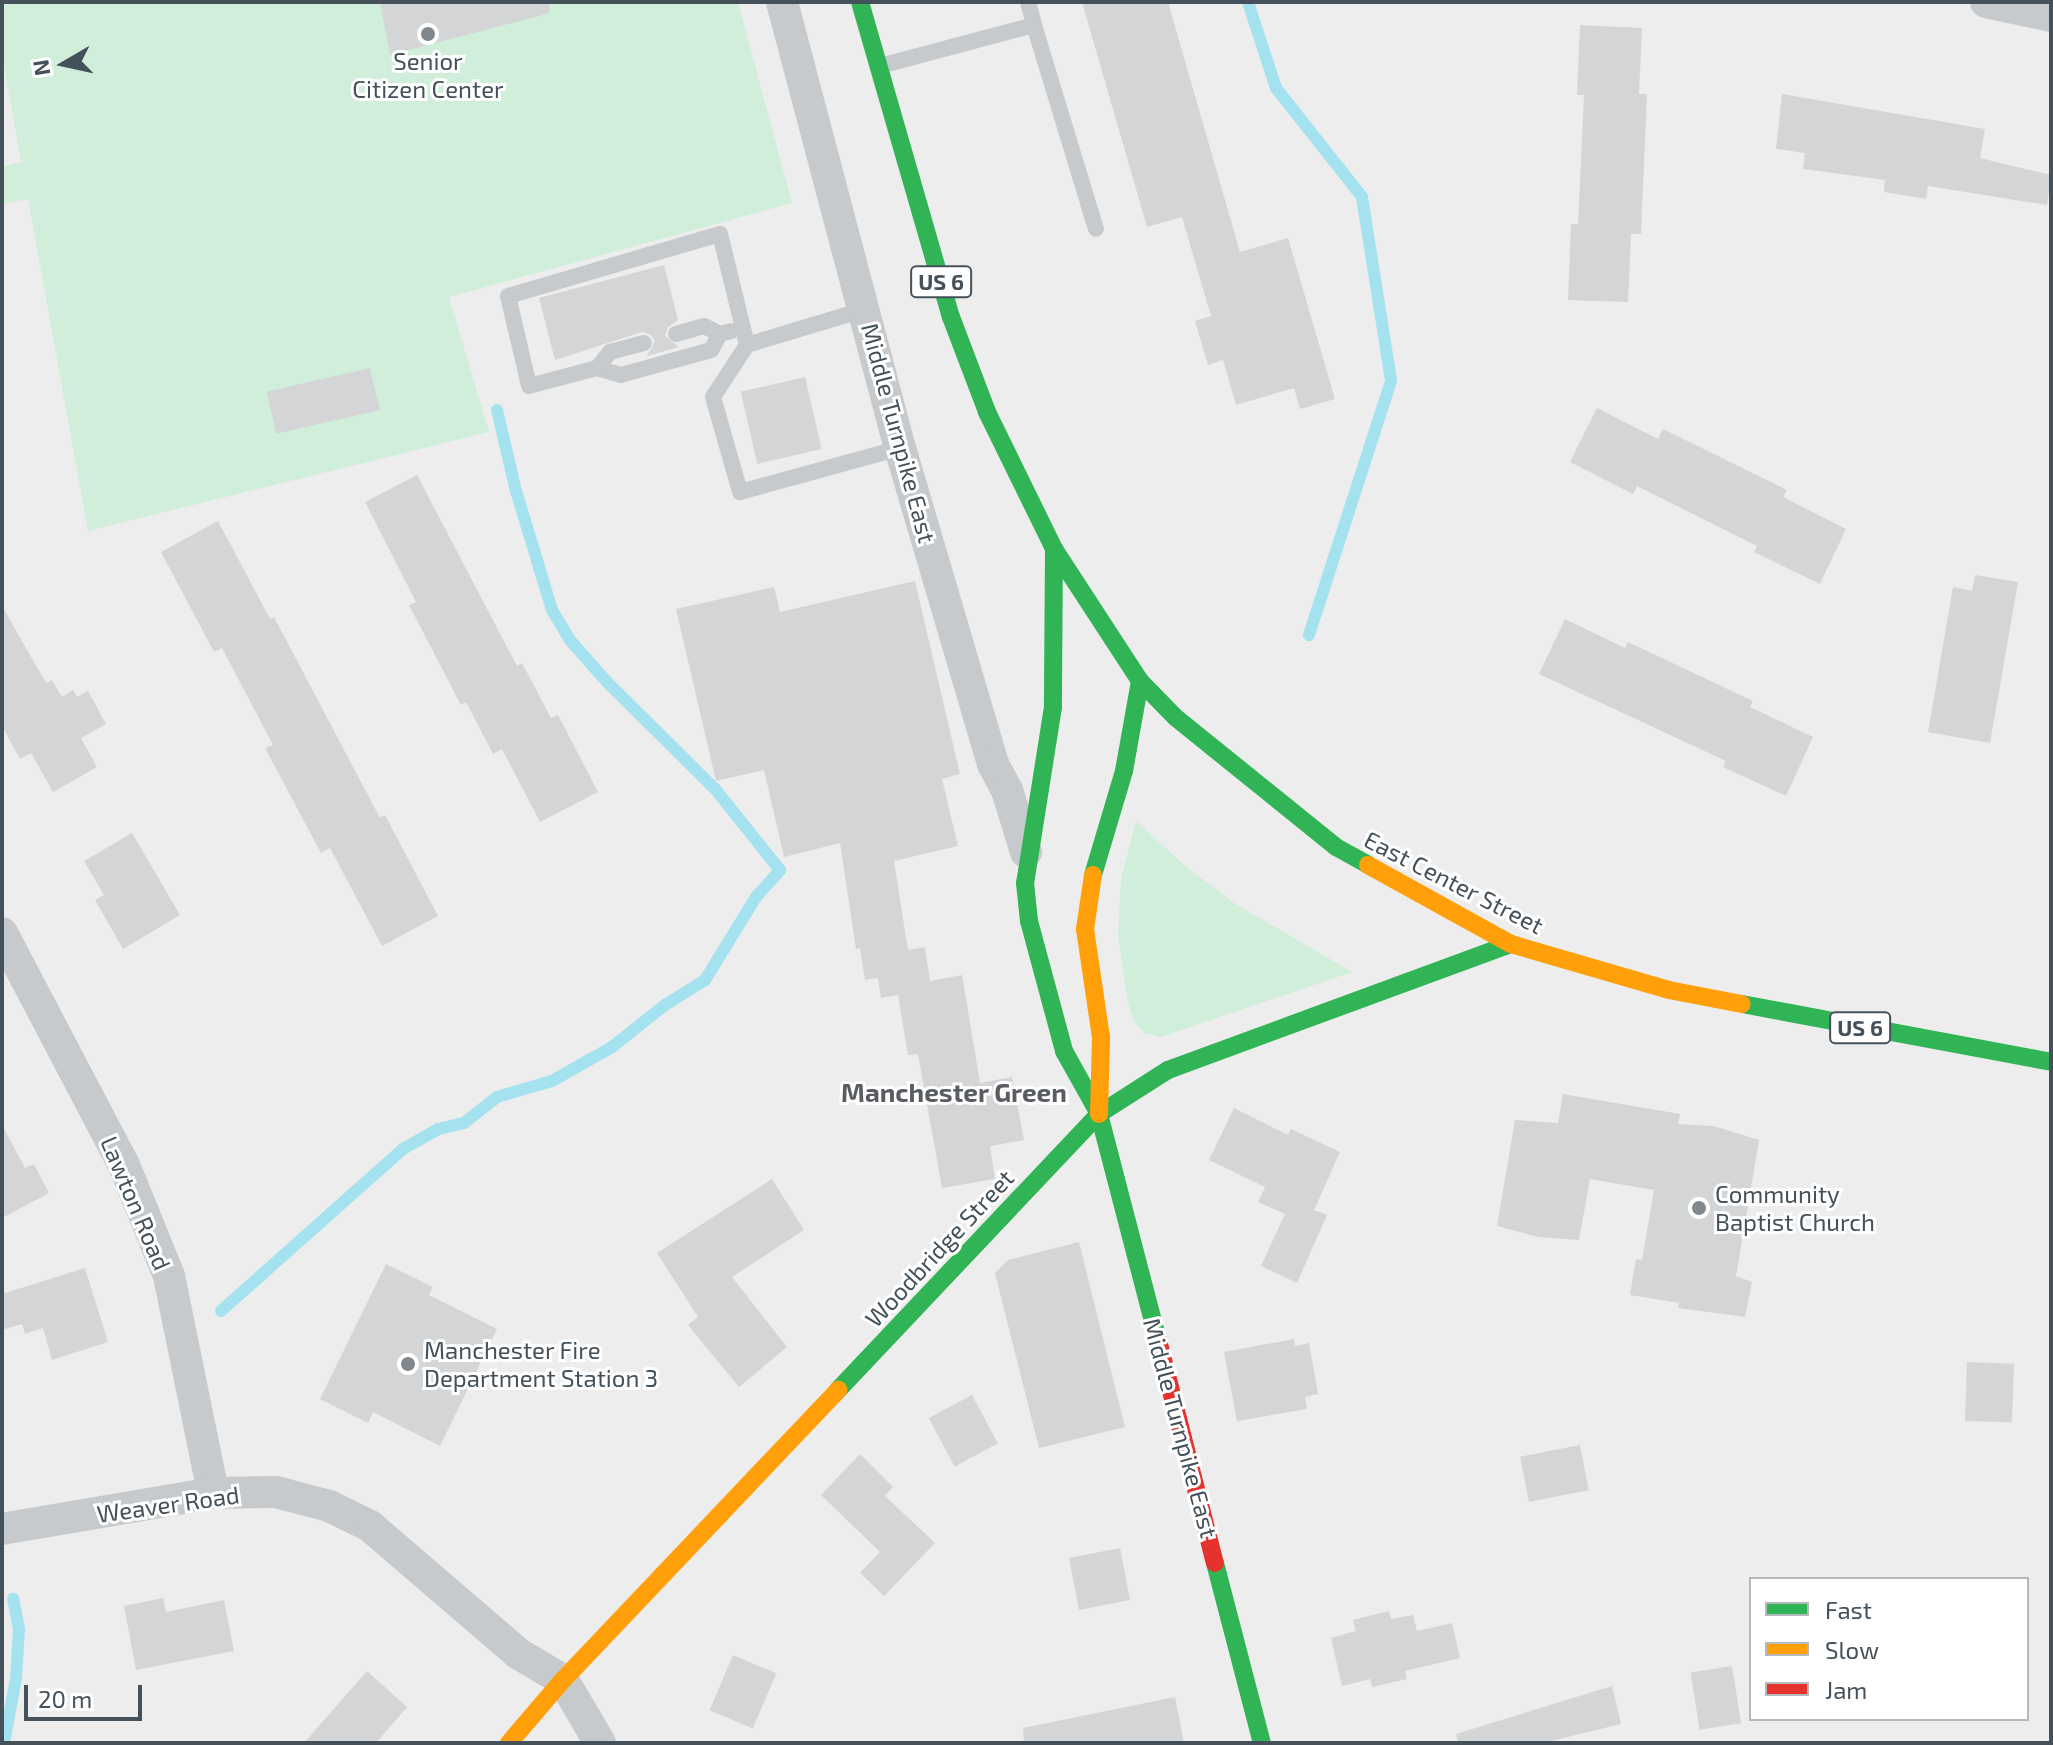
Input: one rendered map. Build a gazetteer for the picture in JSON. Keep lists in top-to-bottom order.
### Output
{
  "streets": {
    "main road": [
      "US 6",
      "Middle Turnpike East",
      "East Center Street",
      "Woodbridge Street"
    ],
    "street": ["Lawton Road", "Weaver Road"]
  },
  "crossings": [
    ["Middle Turnpike East", "East Center Street"],
    ["Middle Turnpike East", "Woodbridge Street"],
    ["East Center Street", "Woodbridge Street"],
    ["Lawton Road", "Weaver Road"],
    ["Woodbridge Street", "Weaver Road"]
  ],
  "districts": ["Manchester Green"],
  "places": ["Senior Citizen Center", "Community Baptist Church", "Manchester Fire Department Station 3"],
  "legend": ["Fast", "Slow", "Jam"],
  "scale_bar": "20 m",
  "north": "left"
}
